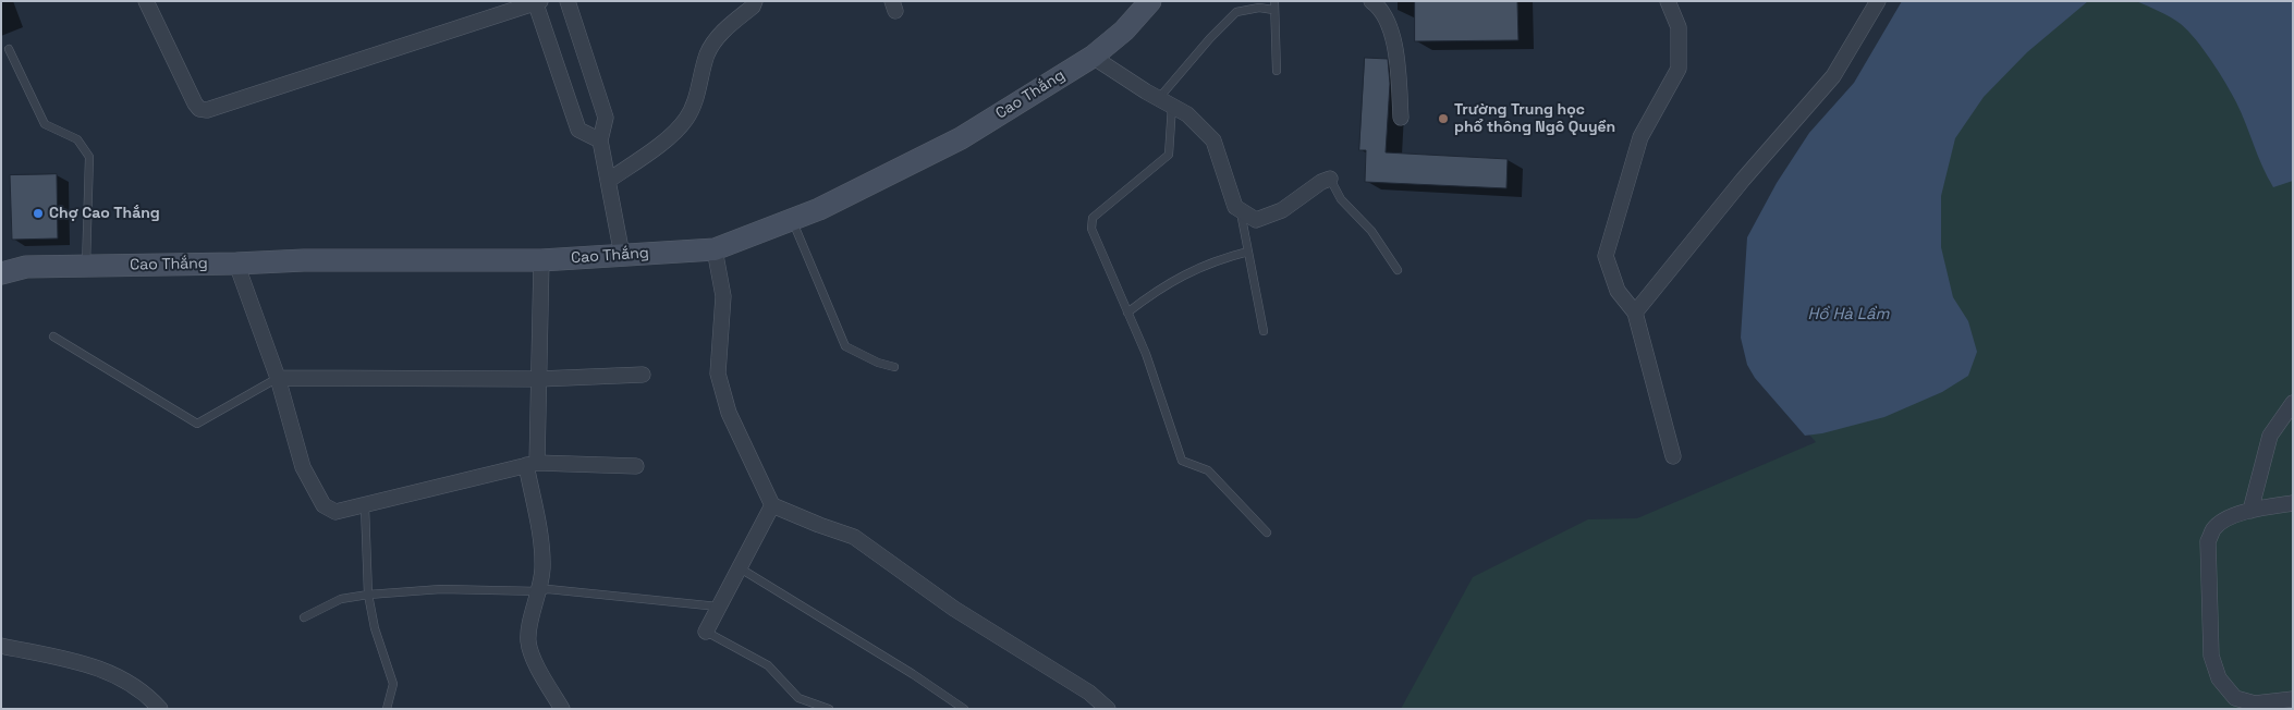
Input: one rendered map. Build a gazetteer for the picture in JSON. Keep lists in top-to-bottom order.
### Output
{
  "streets": {
    "main road": ["Cao Thắng"]
  },
  "water": ["Hồ Hà Lầm"],
  "places": ["Trường Trung học phổ thông Ngô Quyền", "Chợ Cao Thắng"]
}
